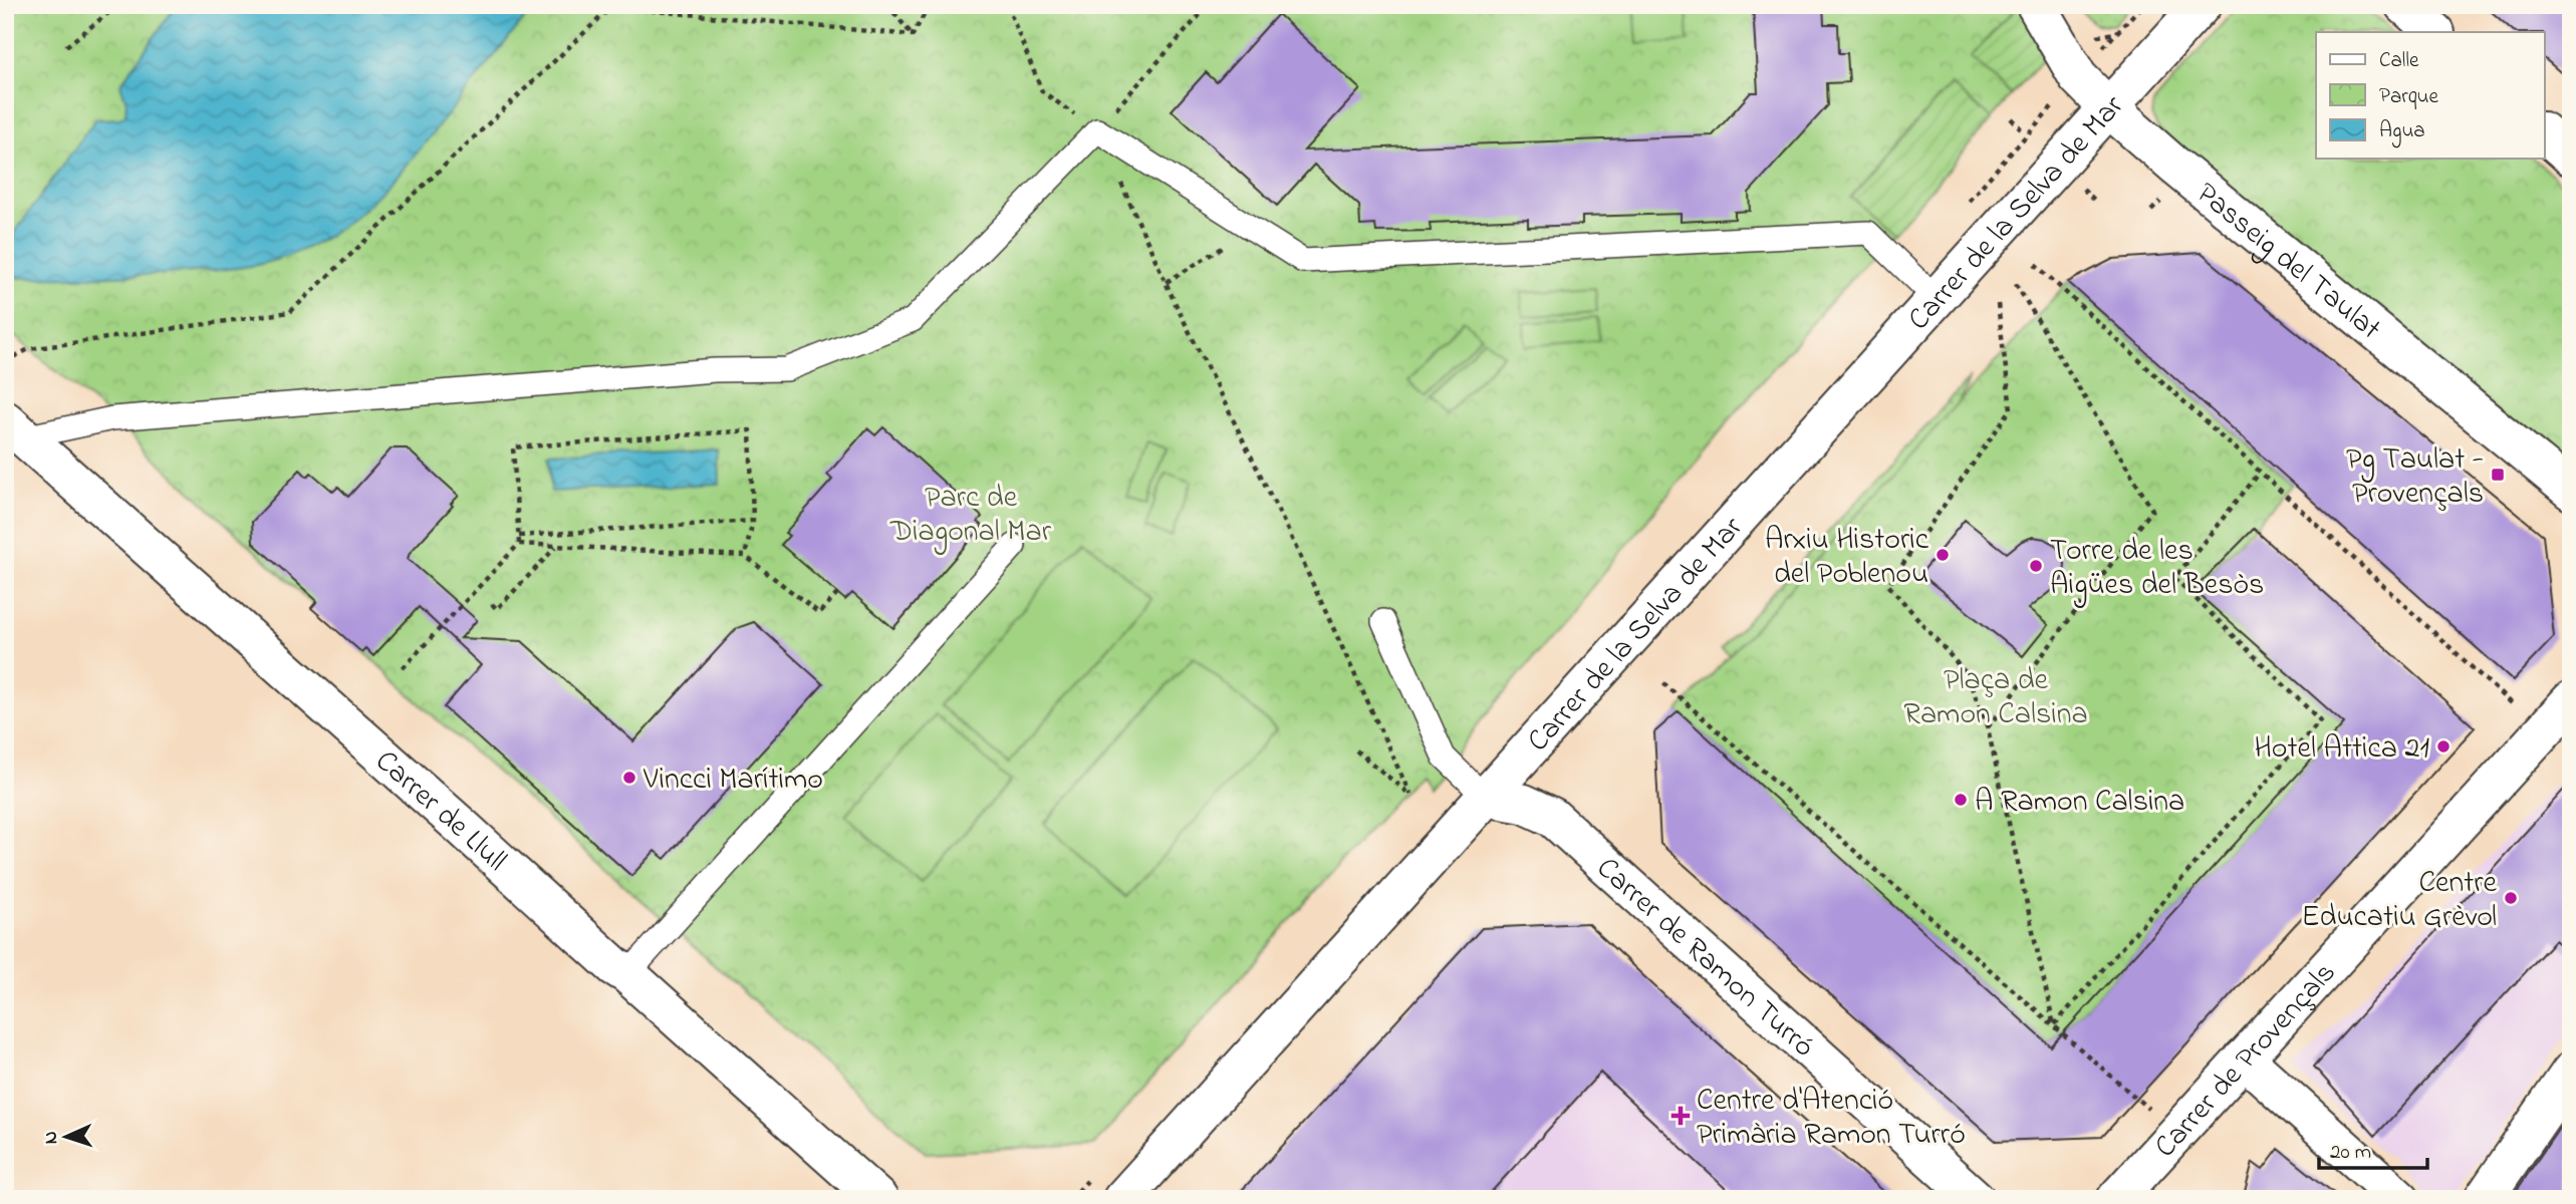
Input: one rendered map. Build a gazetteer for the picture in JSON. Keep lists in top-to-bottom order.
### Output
{
  "streets": {
    "street": [
      "Carrer de la Selva de Mar",
      "Passeig del Taulat",
      "Carrer de Llull",
      "Carrer de Ramon Turró",
      "Carrer de Provençals"
    ]
  },
  "crossings": [
    ["Carrer de la Selva de Mar", "Passeig del Taulat"],
    ["Carrer de la Selva de Mar", "Carrer de Ramon Turró"]
  ],
  "parks": ["Parc de Diagonal Mar", "Plaça de Ramon Calsina"],
  "places": {
    "transit": ["Pg Taulat - Provençals"],
    "other": [
      "Arxiu Historic del Poblenou",
      "Torre de les Aigües del Besòs",
      "Hotel Attica 21",
      "Vincci Marítimo",
      "A Ramon Calsina",
      "Centre Educatiu Grèvol"
    ],
    "health": ["Centre d'Atenció Primària Ramon Turró"]
  },
  "legend": ["Calle", "Parque", "Agua"],
  "scale_bar": "20 m",
  "north": "left"
}
